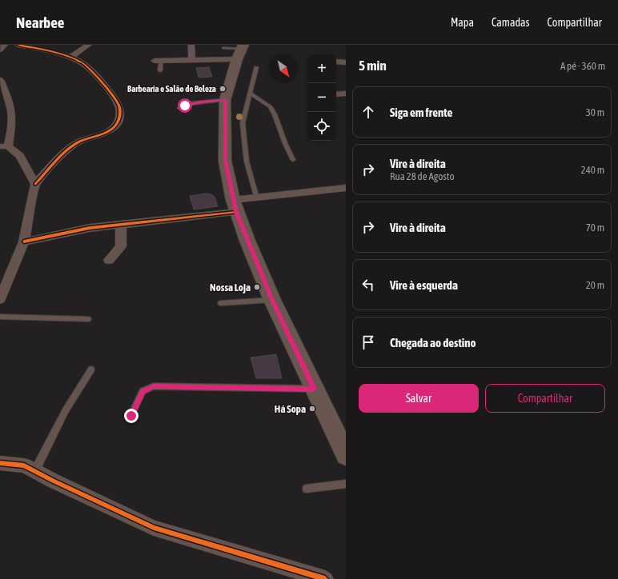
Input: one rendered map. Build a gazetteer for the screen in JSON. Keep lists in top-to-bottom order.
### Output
{
  "places": ["Barbearia e Salão de Beleza", "Nossa Loja", "Há Sopa"],
  "north": "bottom right",
  "page": {
    "header": "Nearbee",
    "nav": ["Mapa", "Camadas", "Compartilhar"],
    "heading": ["5 min", "A pé · 360 m"],
    "map_buttons": ["+", "−"],
    "list": [
      ["Siga em frente", "30 m"],
      ["Vire à direita", "Rua 28 de Agosto", "240 m"],
      ["Vire à direita", "70 m"],
      ["Vire à esquerda", "20 m"],
      "Chegada ao destino"
    ],
    "buttons": ["Salvar", "Compartilhar"]
  }
}
